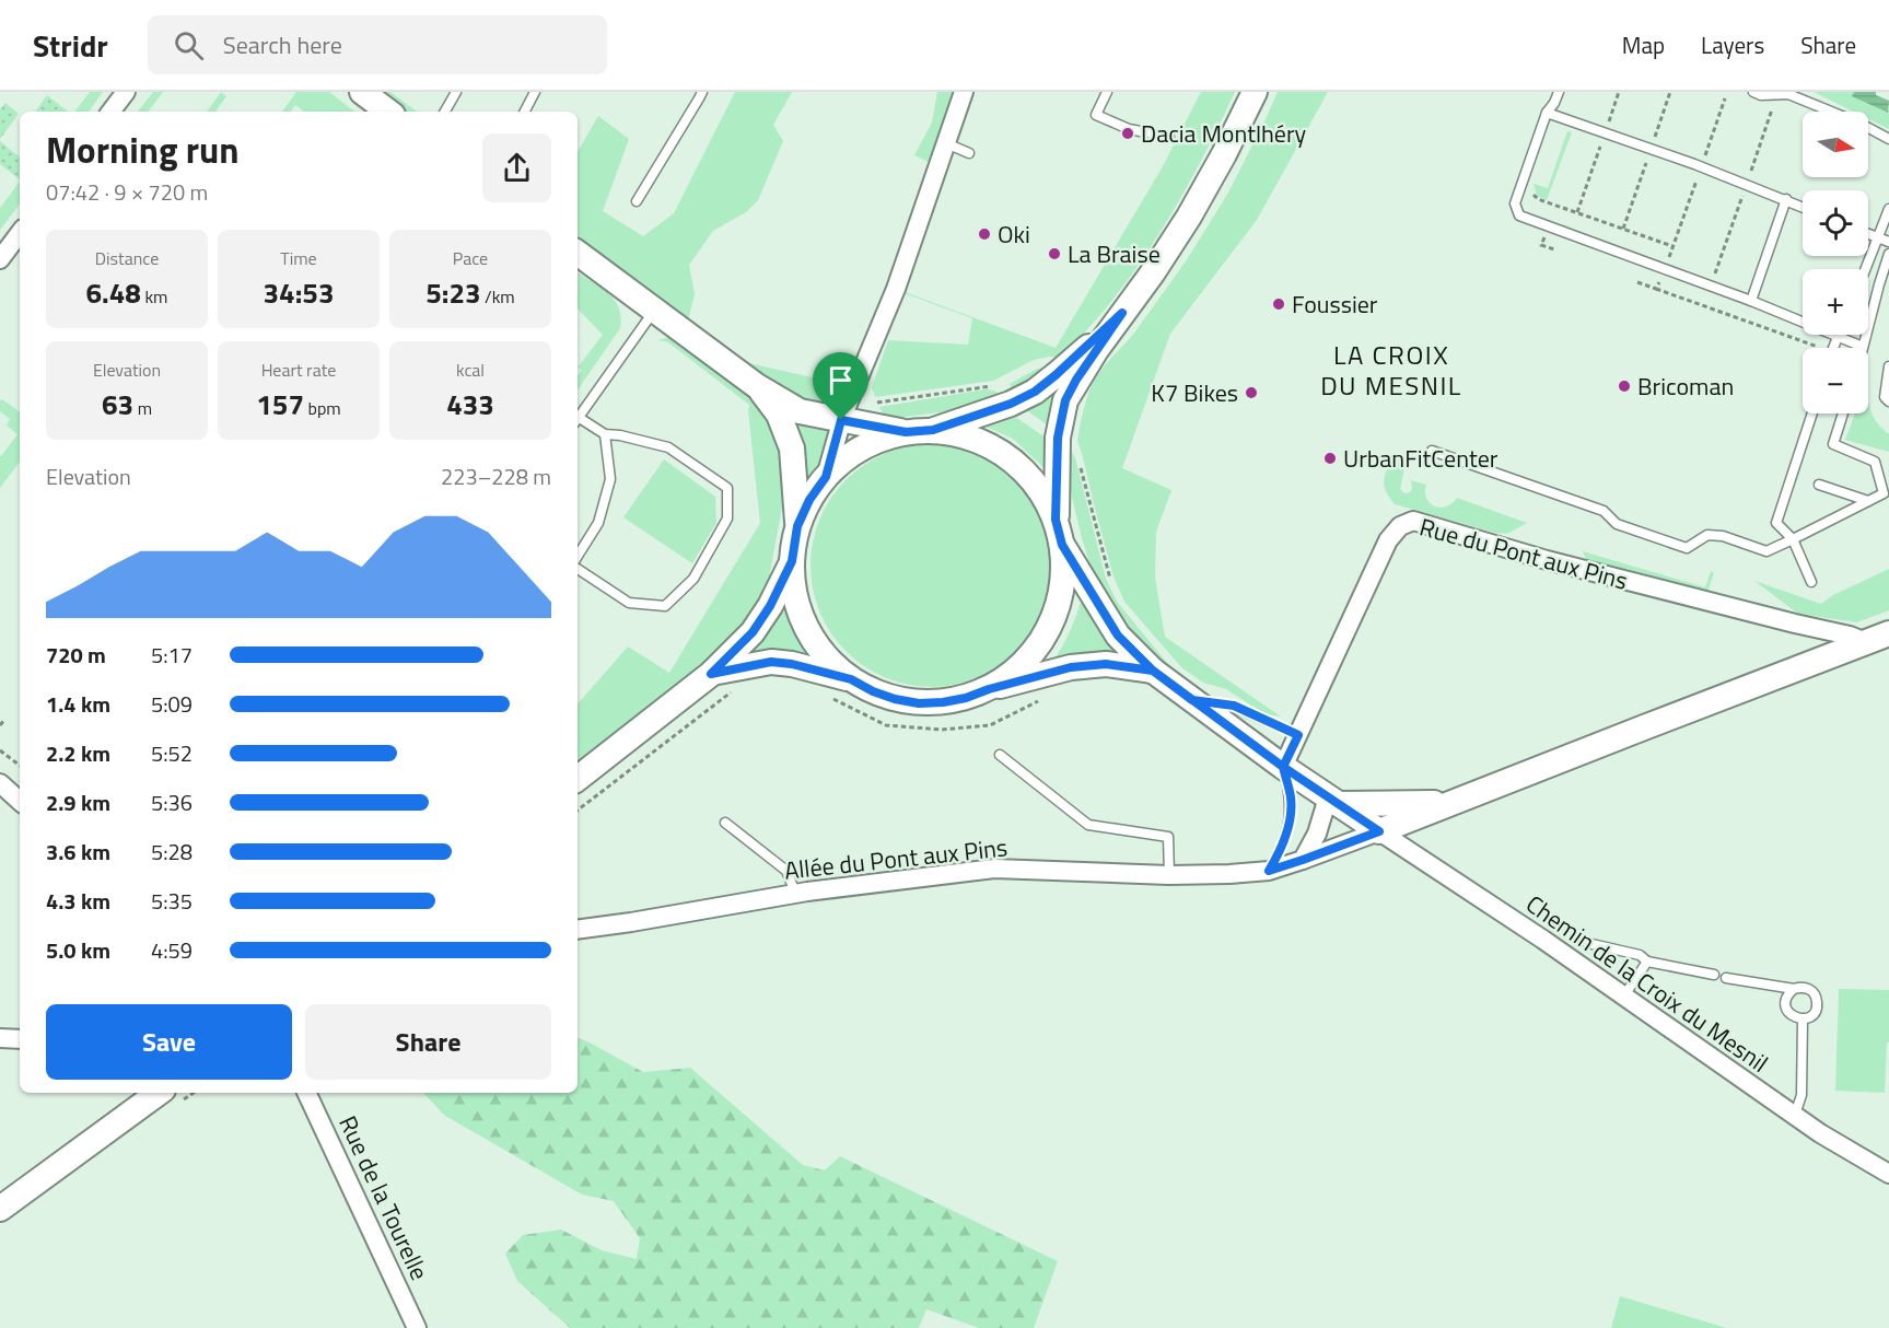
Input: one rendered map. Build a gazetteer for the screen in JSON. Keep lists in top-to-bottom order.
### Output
{
  "streets": {
    "main road": ["Rue du Pont aux Pins"],
    "street": ["Allée du Pont aux Pins", "Chemin de la Croix du Mesnil", "Rue de la Tourelle"]
  },
  "crossings": [
    ["Rue du Pont aux Pins", "Allée du Pont aux Pins"],
    ["Rue du Pont aux Pins", "Chemin de la Croix du Mesnil"],
    ["Allée du Pont aux Pins", "Chemin de la Croix du Mesnil"]
  ],
  "districts": ["LA CROIX DU MESNIL"],
  "places": [
    "Dacia Montlhéry",
    "Oki",
    "La Braise",
    "Foussier",
    "Bricoman",
    "K7 Bikes",
    "UrbanFitCenter"
  ],
  "north": "right",
  "page": {
    "header": "Stridr",
    "search": "Search here",
    "nav": ["Map", "Layers", "Share"],
    "map_buttons": ["+", "−"],
    "heading": ["Morning run", "07:42 · 9 × 720 m"],
    "stats": [
      ["Distance", "6.48 km"],
      ["Time", "34:53"],
      ["Pace", "5:23 /km"],
      ["Elevation", "63 m"],
      ["Heart rate", "157 bpm"],
      ["kcal", "433"]
    ],
    "chart": ["Elevation", "223–228 m"],
    "list": [
      {
        "name": "720 m",
        "note": "5:17"
      },
      {
        "name": "1.4 km",
        "note": "5:09"
      },
      {
        "name": "2.2 km",
        "note": "5:52"
      },
      {
        "name": "2.9 km",
        "note": "5:36"
      },
      {
        "name": "3.6 km",
        "note": "5:28"
      },
      {
        "name": "4.3 km",
        "note": "5:35"
      },
      {
        "name": "5.0 km",
        "note": "4:59"
      }
    ],
    "buttons": ["Save", "Share"]
  }
}
